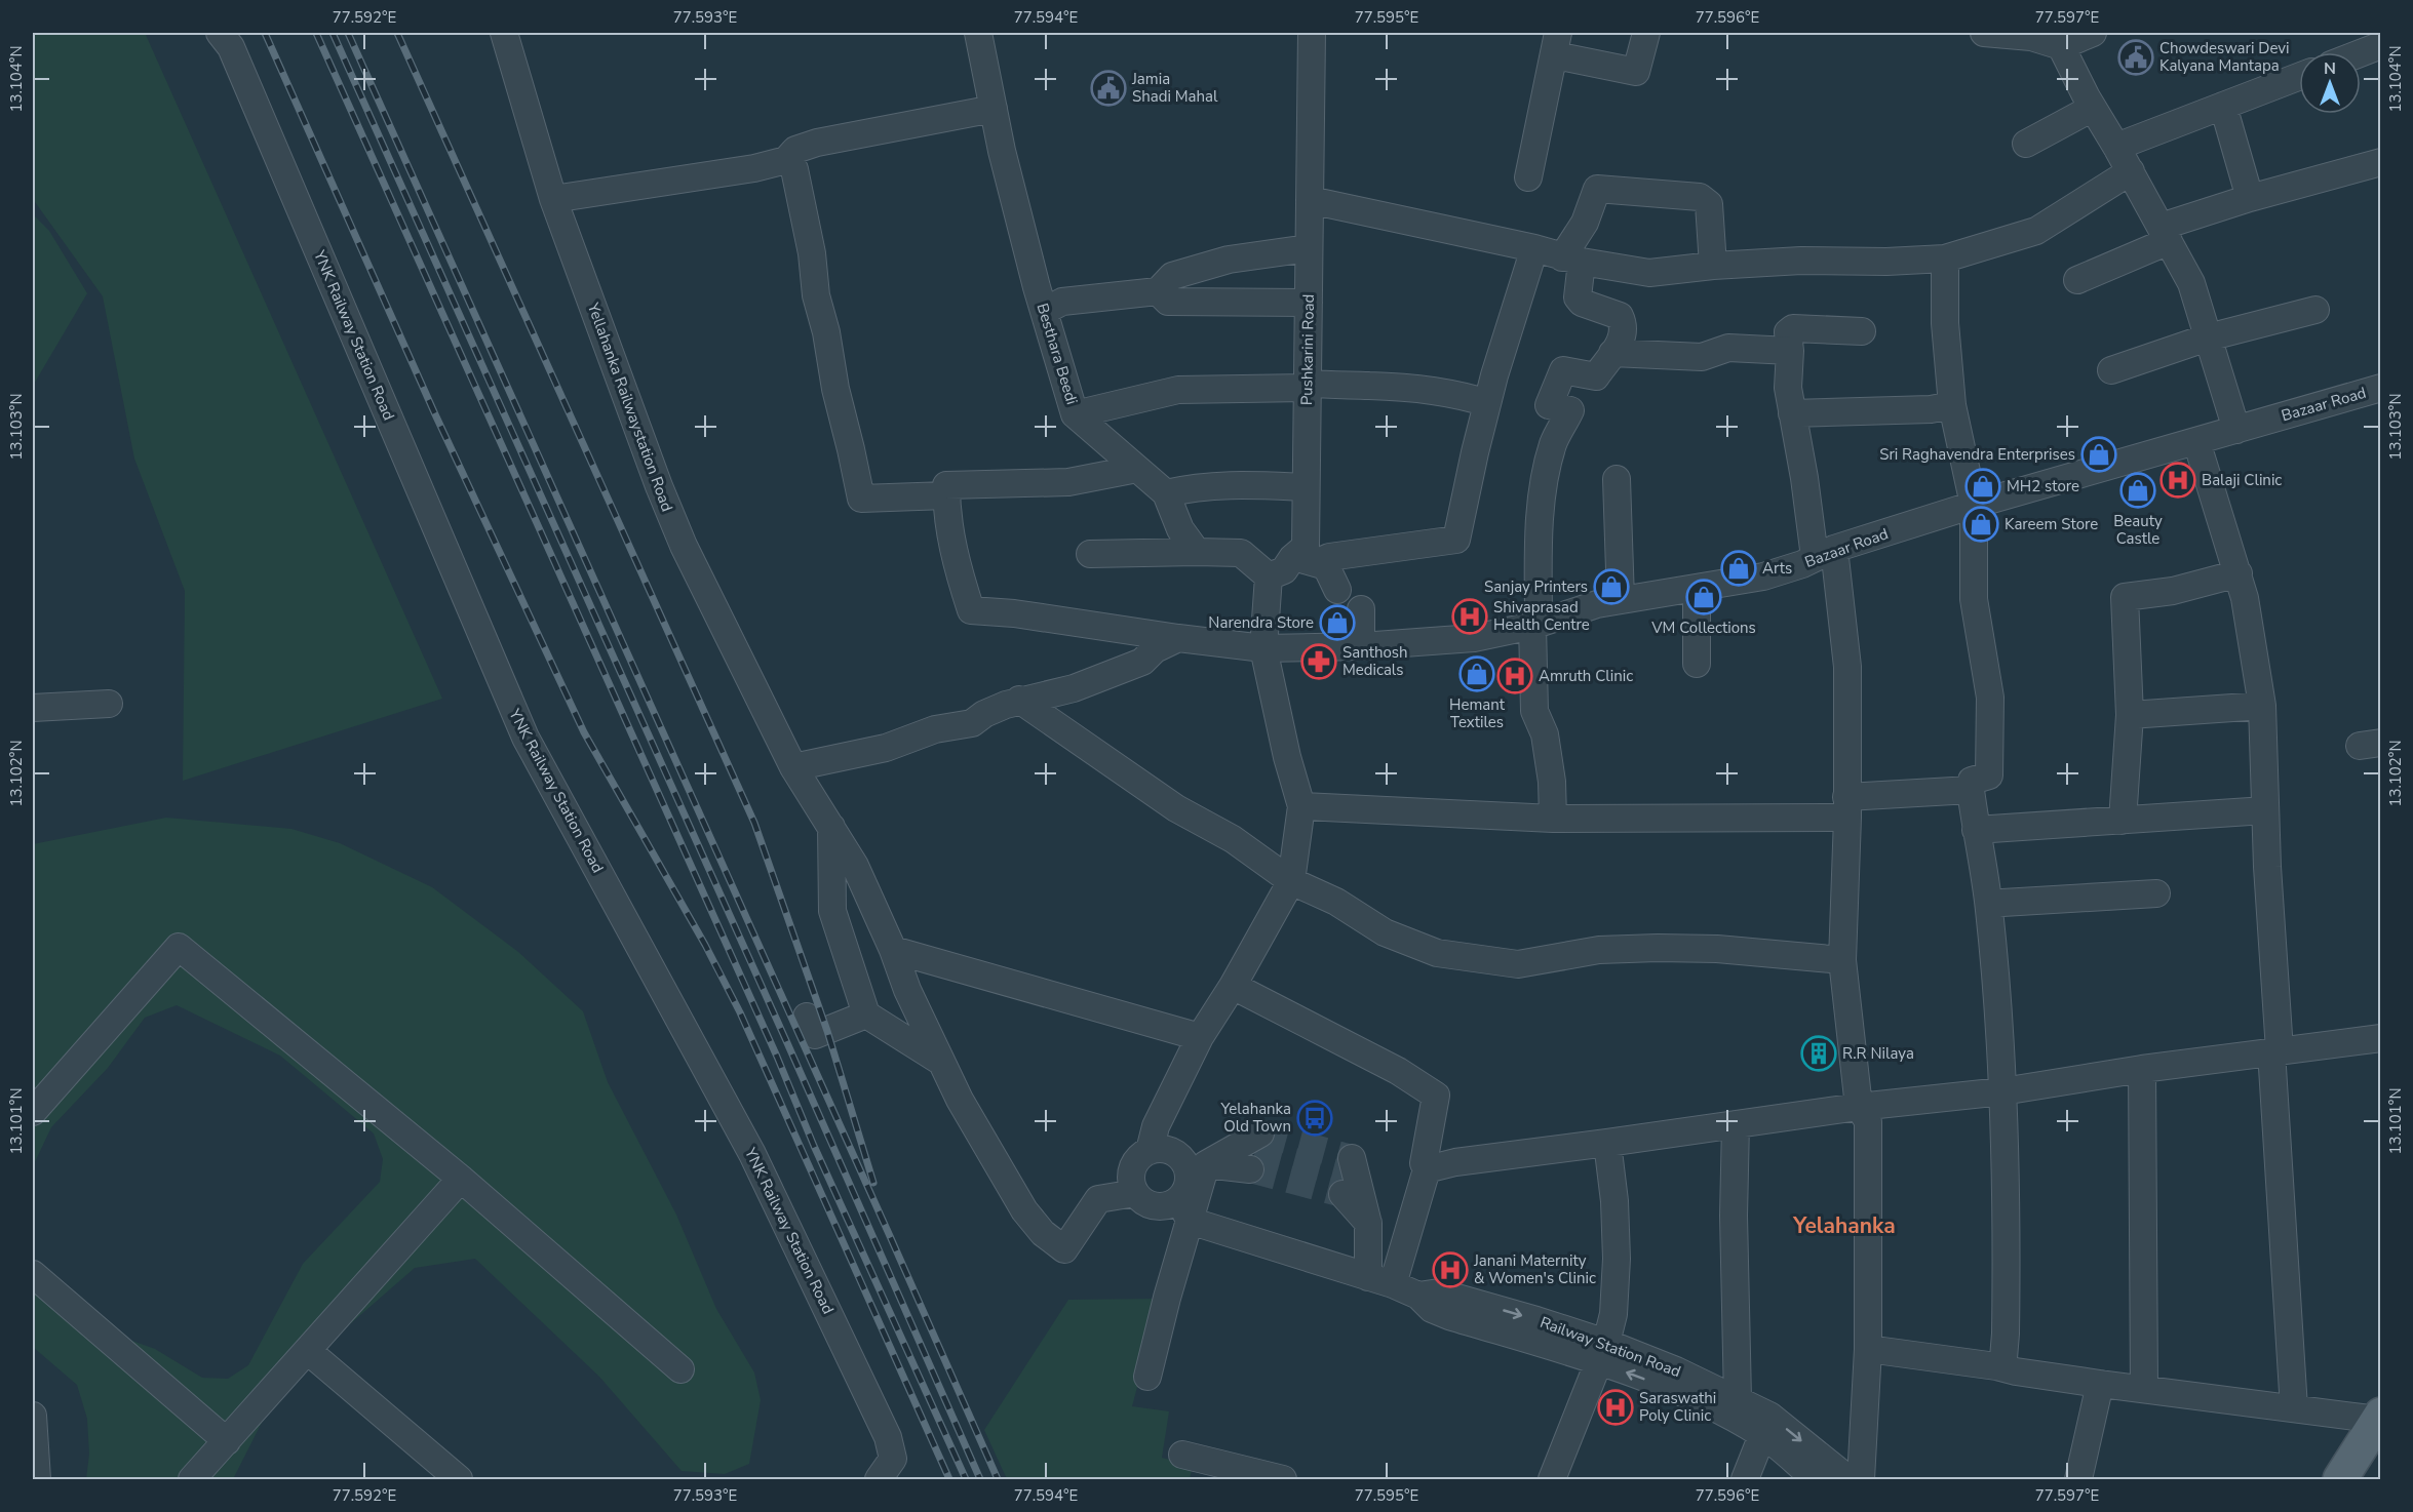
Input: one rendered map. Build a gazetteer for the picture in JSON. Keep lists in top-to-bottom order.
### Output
{
  "streets": {
    "street": [
      "YNK Railway Station Road",
      "Pushkarini Road",
      "Besthara Beedi",
      "Bazaar Road",
      "Yellahanka Railwaystation Road",
      "Railway Station Road"
    ]
  },
  "districts": ["Yelahanka"],
  "places": {
    "public building": ["Chowdeswari Devi Kalyana Mantapa", "Jamia Shadi Mahal"],
    "shop": [
      "Sri Raghavendra Enterprises",
      "MH2 store",
      "Beauty Castle",
      "Kareem Store",
      "Arts",
      "Sanjay Printers",
      "VM Collections",
      "Narendra Store",
      "Hemant Textiles"
    ],
    "hospital": [
      "Balaji Clinic",
      "Shivaprasad Health Centre",
      "Amruth Clinic",
      "Janani Maternity & Women's Clinic",
      "Saraswathi Poly Clinic"
    ],
    "pharmacy": ["Santhosh Medicals"],
    "building": ["R.R Nilaya"],
    "bus stop": ["Yelahanka Old Town"]
  },
  "north": "top",
  "coordinates": [
    "77.592°E",
    "77.593°E",
    "77.594°E",
    "77.595°E",
    "77.596°E",
    "77.597°E",
    "13.104°N",
    "13.103°N",
    "13.102°N",
    "13.101°N"
  ]
}
